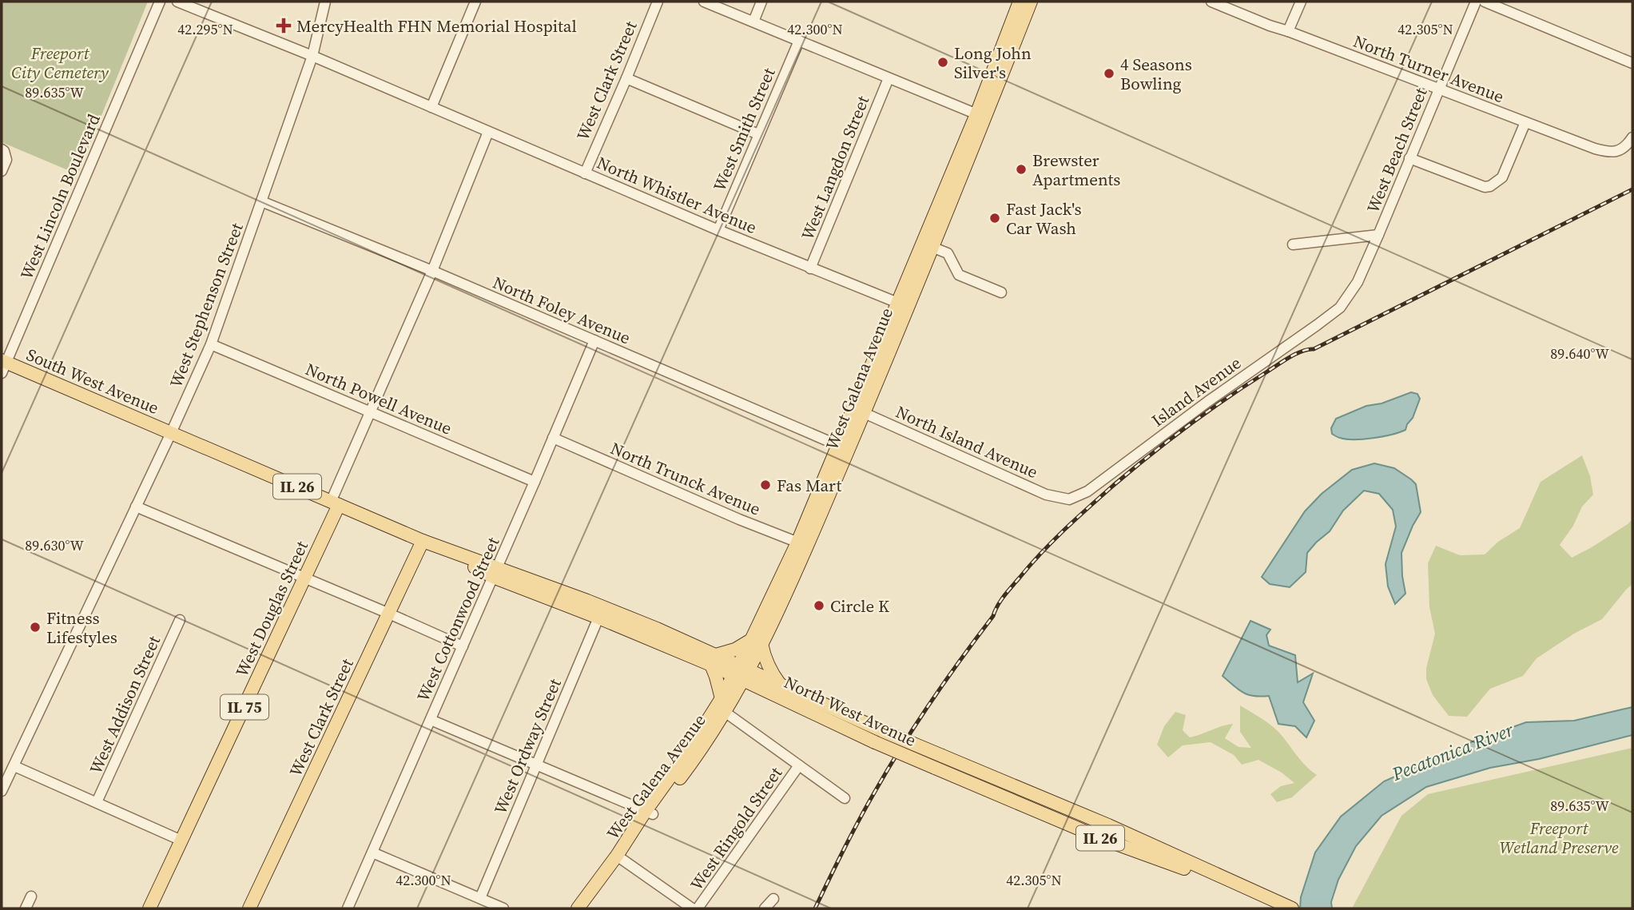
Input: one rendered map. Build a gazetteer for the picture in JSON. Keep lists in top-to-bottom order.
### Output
{
  "streets": {
    "main road": [
      "West Clark Street",
      "West Galena Avenue",
      "South West Avenue",
      "IL 26",
      "West Douglas Street",
      "IL 75",
      "North West Avenue"
    ],
    "street": [
      "North Turner Avenue",
      "West Smith Street",
      "West Beach Street",
      "West Langdon Street",
      "North Whistler Avenue",
      "West Lincoln Boulevard",
      "West Stephenson Street",
      "North Foley Avenue",
      "Island Avenue",
      "North Powell Avenue",
      "North Island Avenue",
      "North Trunck Avenue",
      "West Cottonwood Street",
      "West Addison Street",
      "West Ordway Street",
      "West Ringold Street"
    ]
  },
  "crossings": [
    ["North Turner Avenue", "West Beach Street"],
    ["West Clark Street", "North Whistler Avenue"],
    ["West Clark Street", "North West Avenue"],
    ["West Smith Street", "North Whistler Avenue"],
    ["West Beach Street", "Island Avenue"],
    ["West Langdon Street", "North Whistler Avenue"],
    ["North Whistler Avenue", "West Stephenson Street"],
    ["North Whistler Avenue", "West Galena Avenue"],
    ["North Whistler Avenue", "West Douglas Street"],
    ["West Lincoln Boulevard", "South West Avenue"],
    ["West Stephenson Street", "North Foley Avenue"],
    ["West Stephenson Street", "South West Avenue"],
    ["West Stephenson Street", "North Powell Avenue"],
    ["West Stephenson Street", "North West Avenue"],
    ["North Foley Avenue", "West Galena Avenue"],
    ["North Foley Avenue", "West Douglas Street"],
    ["North Foley Avenue", "West Cottonwood Street"],
    ["West Galena Avenue", "North Island Avenue"],
    ["West Galena Avenue", "North Trunck Avenue"],
    ["West Galena Avenue", "North West Avenue"],
    ["South West Avenue", "North West Avenue"],
    ["Island Avenue", "North Island Avenue"],
    ["North Powell Avenue", "West Douglas Street"],
    ["North Powell Avenue", "West Cottonwood Street"],
    ["North Trunck Avenue", "West Cottonwood Street"],
    ["West Douglas Street", "North West Avenue"],
    ["West Cottonwood Street", "North West Avenue"],
    ["North West Avenue", "West Ordway Street"]
  ],
  "water": ["Pecatonica River"],
  "parks": ["Freeport City Cemetery", "Freeport Wetland Preserve"],
  "places": {
    "health": ["MercyHealth FHN Memorial Hospital"],
    "other": [
      "Long John Silver's",
      "4 Seasons Bowling",
      "Brewster Apartments",
      "Fast Jack's Car Wash",
      "Fas Mart",
      "Circle K",
      "Fitness Lifestyles"
    ]
  },
  "coordinates": [
    "42.295°N",
    "42.300°N",
    "42.305°N",
    "89.635°W",
    "89.640°W",
    "89.630°W"
  ]
}
